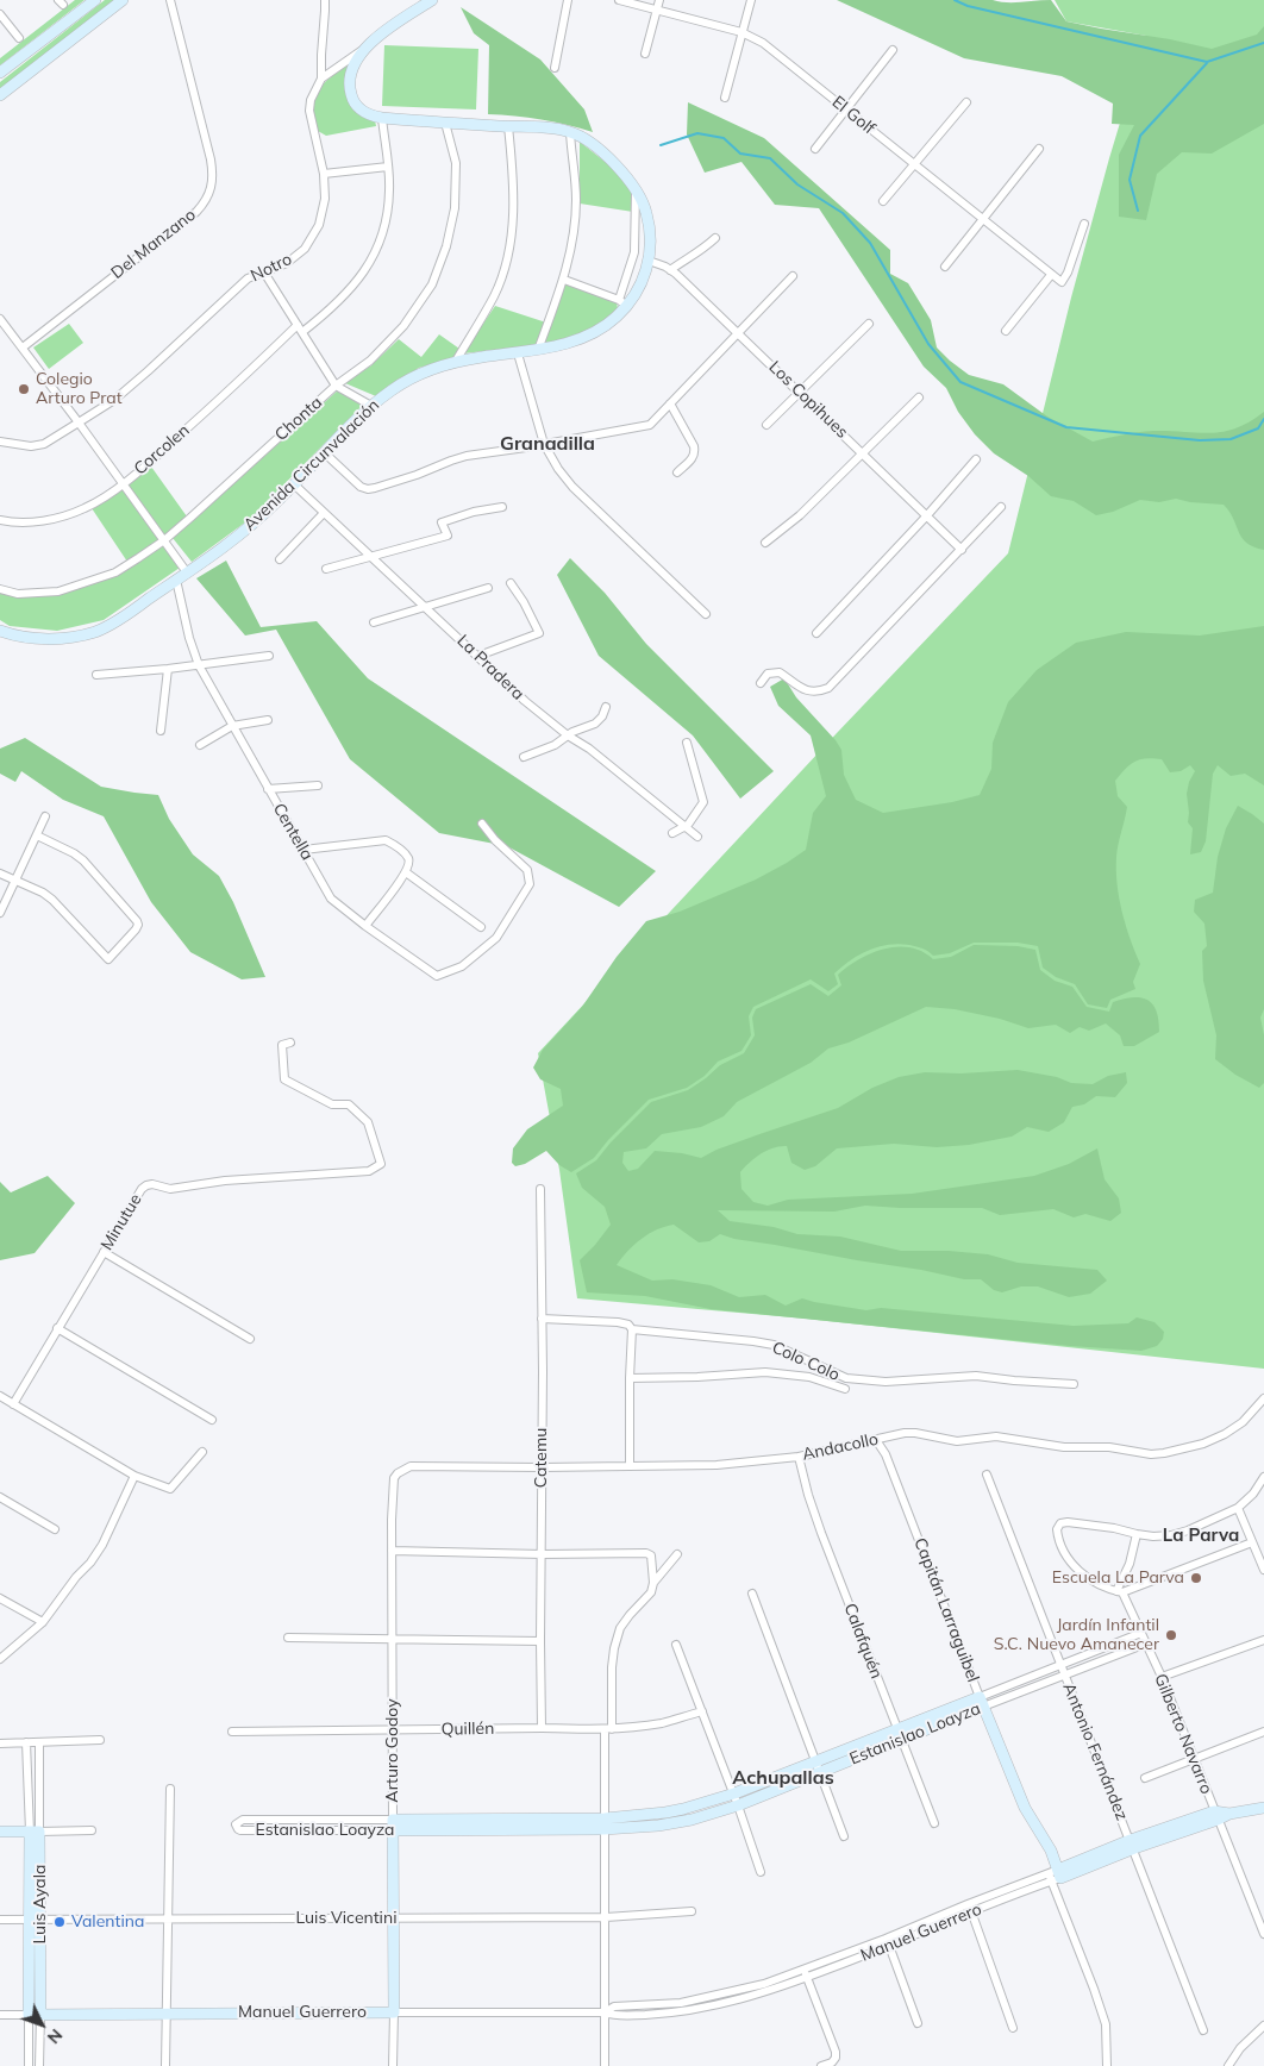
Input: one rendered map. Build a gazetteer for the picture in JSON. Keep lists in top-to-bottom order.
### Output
{
  "streets": {
    "street": [
      "El Golf",
      "Del Manzano",
      "Notro",
      "Los Copihues",
      "Chonta",
      "Corcolen",
      "Avenida Circunvalación",
      "La Pradera",
      "Centella",
      "Minutue",
      "Colo Colo",
      "Andacollo",
      "Catemu",
      "Capitán Larraguibel",
      "Calafquén",
      "Quillén",
      "Estanislao Loayza",
      "Gilberto Navarro",
      "Arturo Godoy",
      "Antonio Fernández",
      "Luis Ayala",
      "Luis Vicentini",
      "Manuel Guerrero"
    ]
  },
  "crossings": [
    ["Los Copihues", "Avenida Circunvalación"],
    ["Chonta", "Avenida Circunvalación"],
    ["Avenida Circunvalación", "La Pradera"],
    ["Avenida Circunvalación", "Centella"],
    ["Colo Colo", "Catemu"],
    ["Andacollo", "Catemu"],
    ["Andacollo", "Capitán Larraguibel"],
    ["Andacollo", "Calafquén"],
    ["Andacollo", "Arturo Godoy"],
    ["Catemu", "Quillén"],
    ["Capitán Larraguibel", "Estanislao Loayza"],
    ["Capitán Larraguibel", "Manuel Guerrero"],
    ["Calafquén", "Estanislao Loayza"],
    ["Quillén", "Arturo Godoy"],
    ["Estanislao Loayza", "Gilberto Navarro"],
    ["Estanislao Loayza", "Arturo Godoy"],
    ["Estanislao Loayza", "Antonio Fernández"],
    ["Gilberto Navarro", "Manuel Guerrero"],
    ["Arturo Godoy", "Luis Vicentini"],
    ["Arturo Godoy", "Manuel Guerrero"],
    ["Antonio Fernández", "Manuel Guerrero"],
    ["Luis Ayala", "Luis Vicentini"],
    ["Luis Ayala", "Manuel Guerrero"]
  ],
  "districts": ["Granadilla", "La Parva", "Achupallas"],
  "places": [
    "Colegio Arturo Prat",
    "Escuela La Parva",
    "Jardín Infantil S.C. Nuevo Amanecer",
    "Valentina"
  ],
  "north": "bottom right"
}
